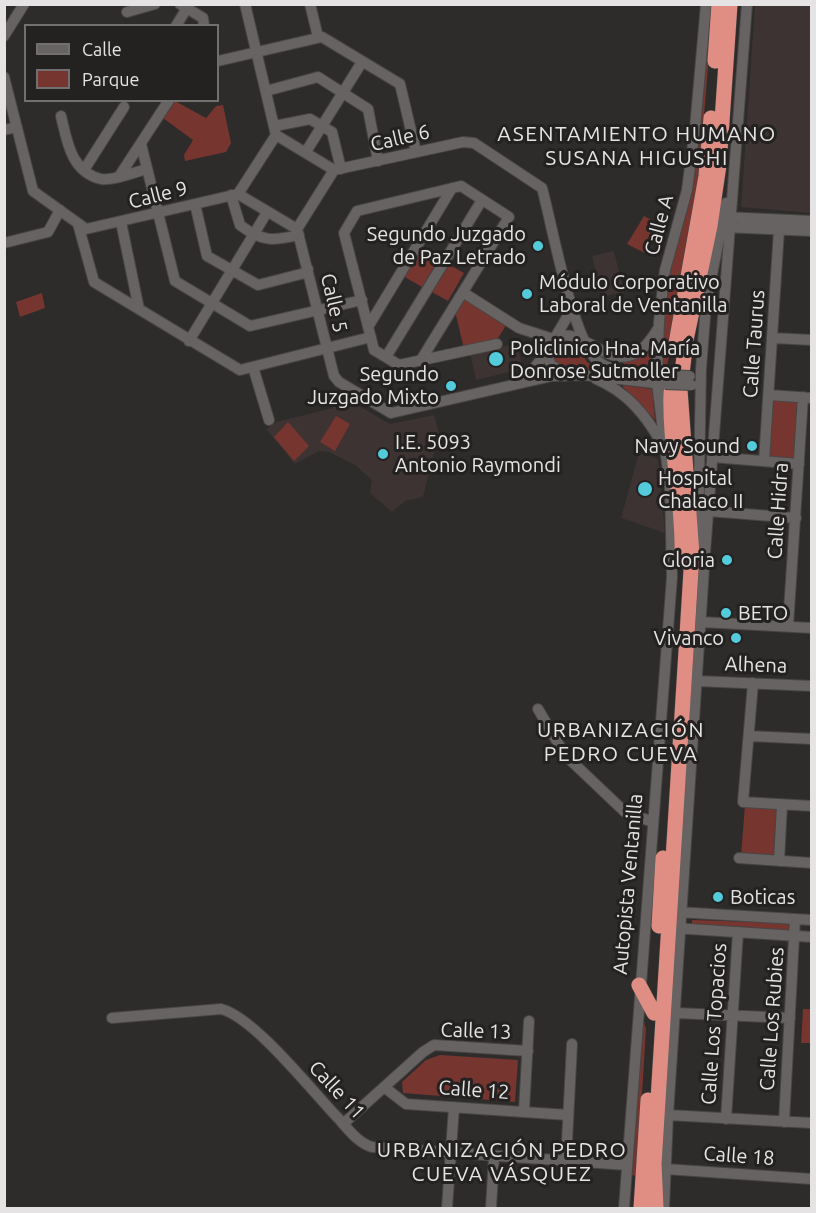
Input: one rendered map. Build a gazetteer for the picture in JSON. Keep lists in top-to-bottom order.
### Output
{
  "streets": {
    "highway": ["Autopista Ventanilla"],
    "street": [
      "Calle 6",
      "Calle 9",
      "Calle A",
      "Calle 5",
      "Calle Taurus",
      "Calle Hidra",
      "Alhena",
      "Calle Los Rubies",
      "Calle Los Topacios",
      "Calle 13",
      "Calle 11",
      "Calle 12",
      "Calle 18"
    ]
  },
  "crossings": [
    ["Calle A", "Autopista Ventanilla"],
    ["Alhena", "Autopista Ventanilla"],
    ["Autopista Ventanilla", "Calle 11"],
    ["Autopista Ventanilla", "Calle 18"],
    ["Calle 13", "Calle 11"],
    ["Calle 13", "Calle 12"]
  ],
  "districts": ["ASENTAMIENTO HUMANO SUSANA HIGUSHI", "URBANIZACIÓN PEDRO CUEVA", "URBANIZACIÓN PEDRO CUEVA VÁSQUEZ"],
  "places": [
    "Segundo Juzgado de Paz Letrado",
    "Módulo Corporativo Laboral de Ventanilla",
    "Policlinico Hna. María Donrose Sutmoller",
    "Segundo Juzgado Mixto",
    "Navy Sound",
    "I.E. 5093 Antonio Raymondi",
    "Hospital Chalaco II",
    "Gloria",
    "BETO",
    "Vivanco",
    "Boticas"
  ],
  "legend": ["Calle", "Parque"]
}
